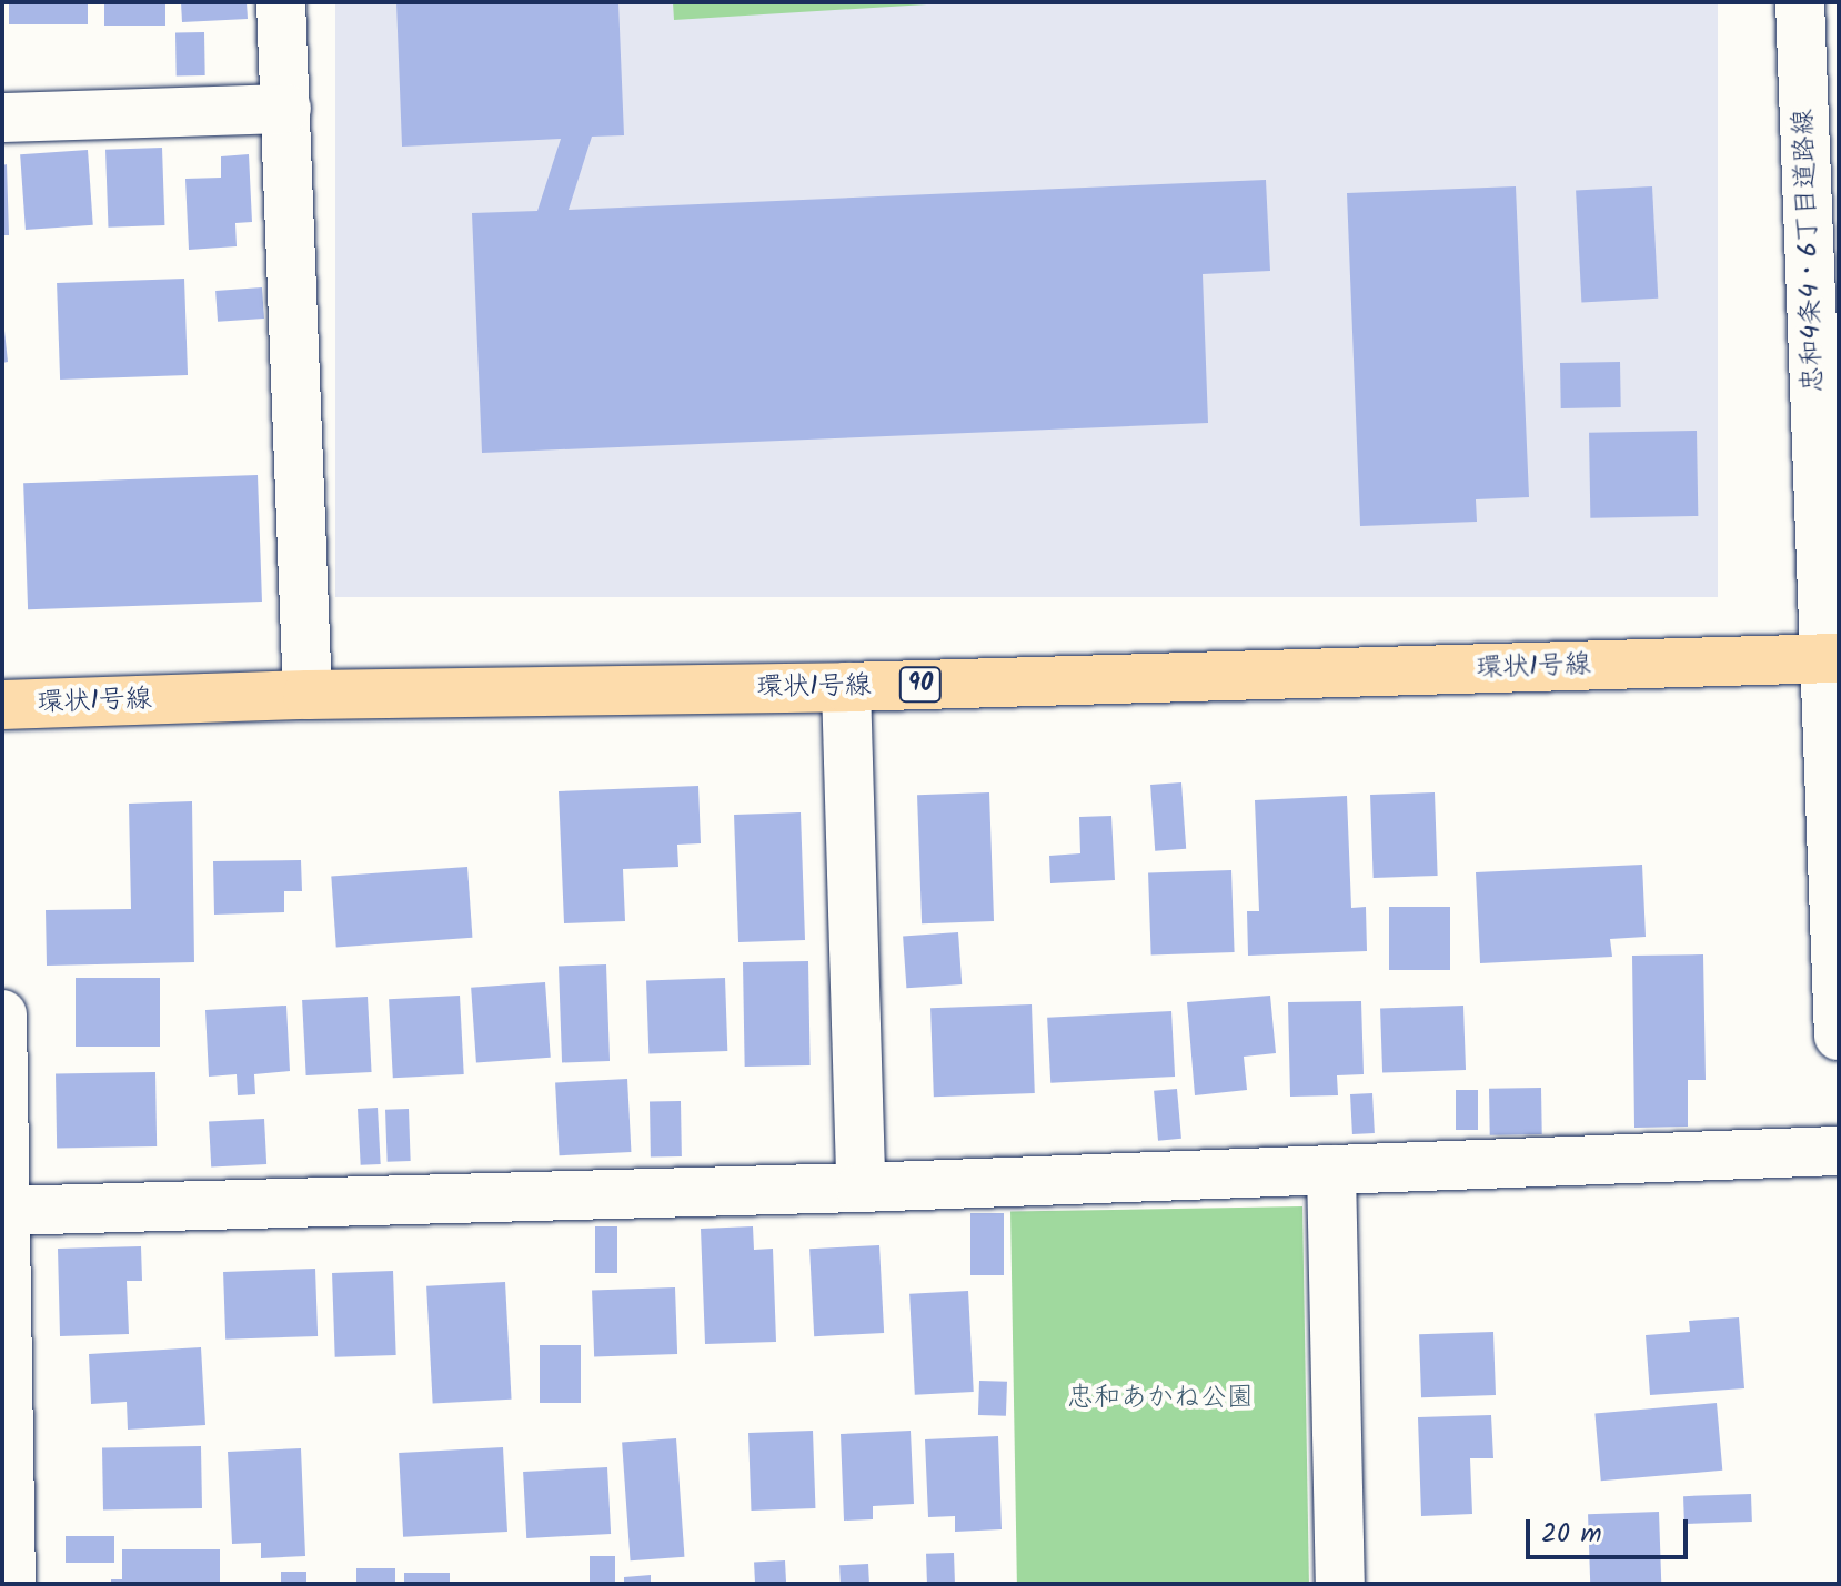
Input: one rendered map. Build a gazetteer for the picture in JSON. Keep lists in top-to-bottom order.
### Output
{
  "streets": {
    "main road": ["環状1号線", "90"],
    "street": ["忠和4条4・6丁目道路線"]
  },
  "crossings": [
    ["忠和4条4・6丁目道路線", "環状1号線"]
  ],
  "parks": ["忠和あかね公園"],
  "scale_bar": "20 m"
}
